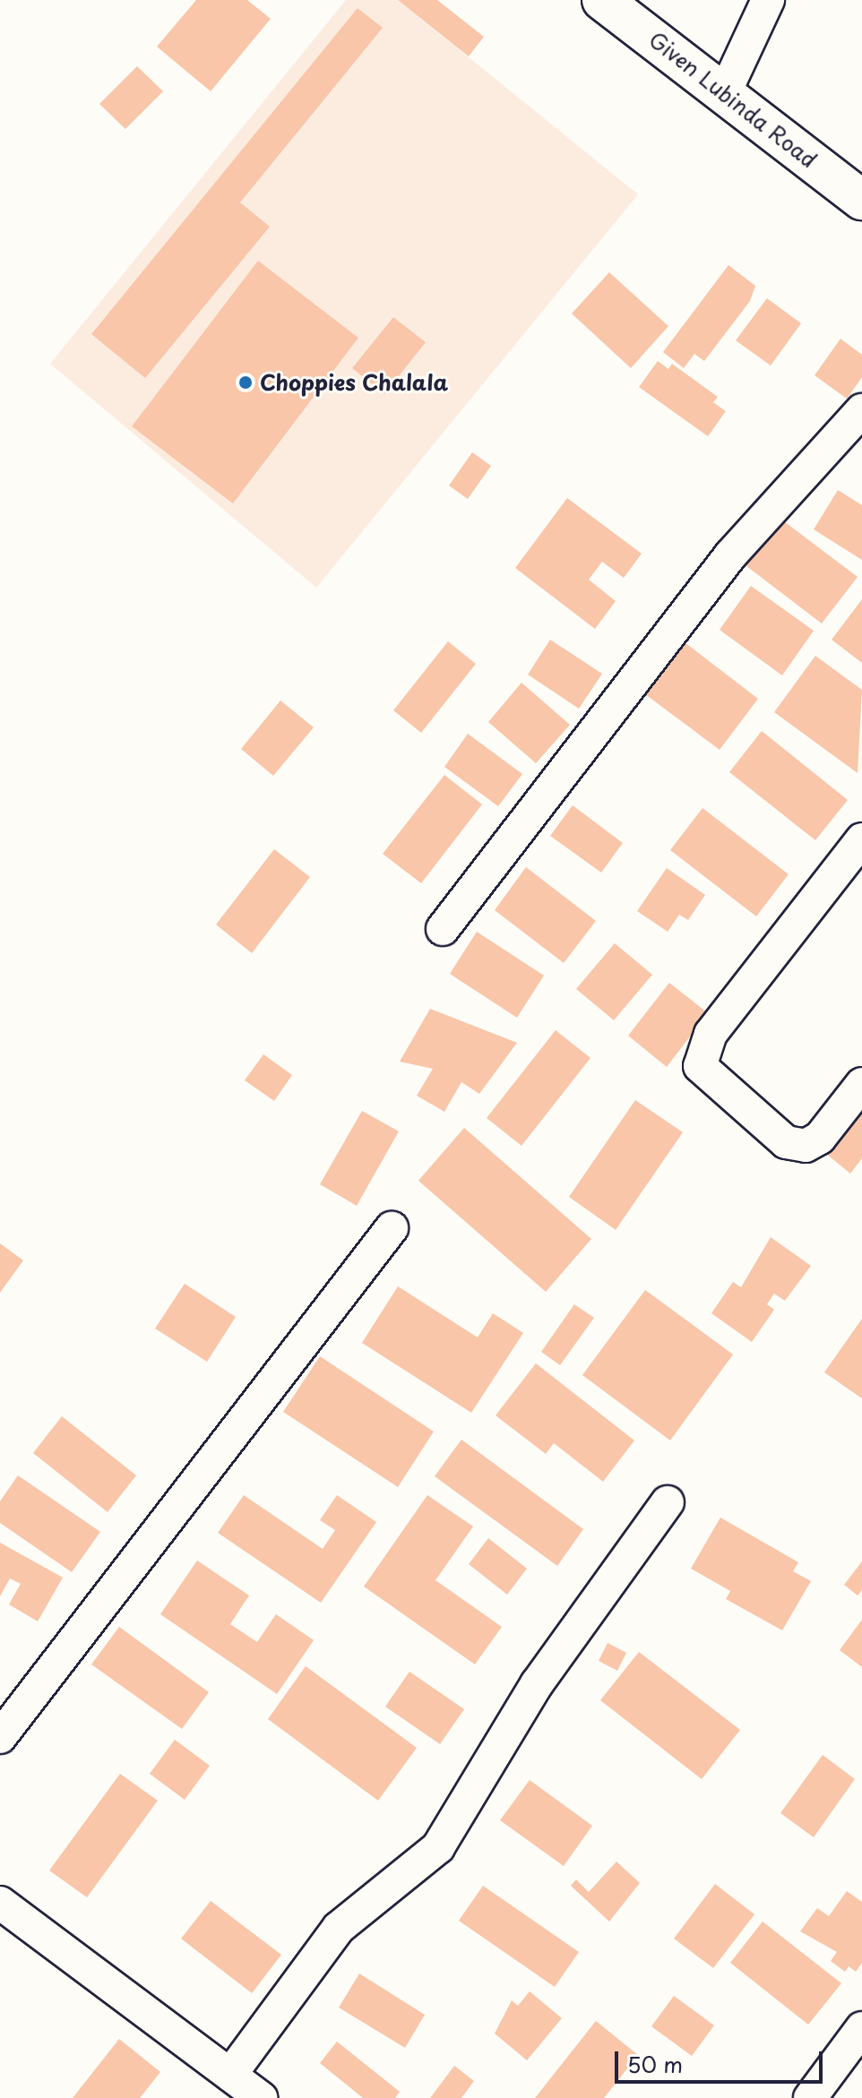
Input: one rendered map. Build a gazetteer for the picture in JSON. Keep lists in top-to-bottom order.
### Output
{
  "streets": {
    "street": ["Given Lubinda Road"]
  },
  "places": ["Choppies Chalala"],
  "scale_bar": "50 m"
}
